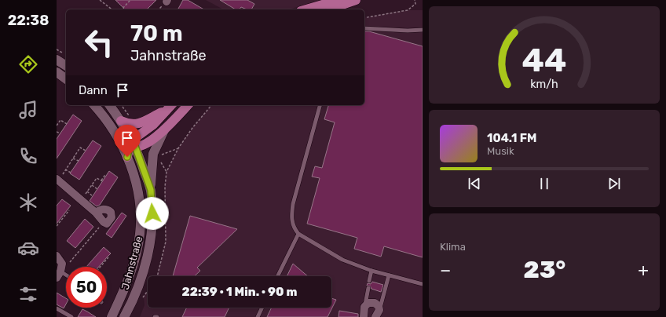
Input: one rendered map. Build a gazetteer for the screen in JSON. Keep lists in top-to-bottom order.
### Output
{
  "streets": {
    "main road": ["Jahnstraße"]
  },
  "page": {
    "tabs": "22:38",
    "turn": ["70 m", "Jahnstraße"],
    "then": "Dann",
    "song": ["104.1 FM", "Musik"],
    "tile": "Klima",
    "heat": ["−", "23°", "+"],
    "limit": "50",
    "trip": "22:39 · 1 Min. · 90 m",
    "gauge": ["44", "km/h"]
  }
}
